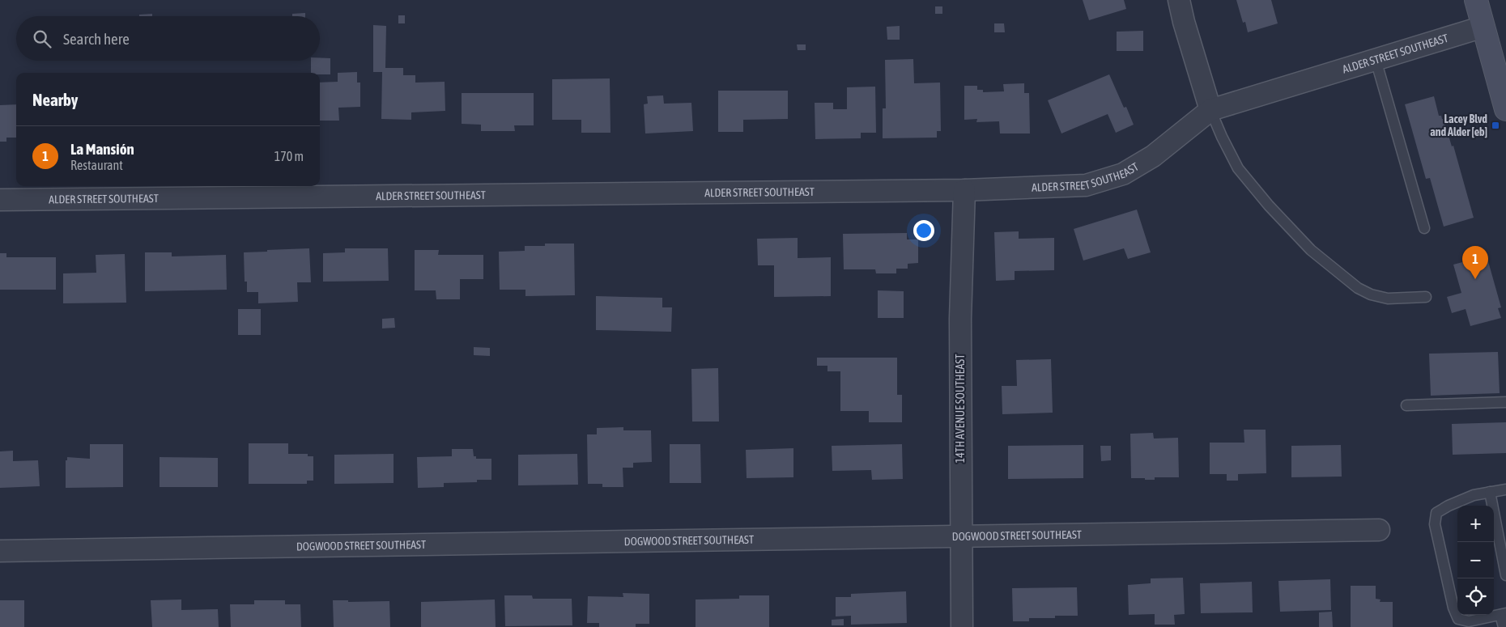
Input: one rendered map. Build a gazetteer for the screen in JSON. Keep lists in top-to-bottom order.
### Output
{
  "streets": {
    "street": ["ALDER STREET SOUTHEAST", "14TH AVENUE SOUTHEAST", "DOGWOOD STREET SOUTHEAST"]
  },
  "crossings": [
    ["ALDER STREET SOUTHEAST", "14TH AVENUE SOUTHEAST"],
    ["14TH AVENUE SOUTHEAST", "DOGWOOD STREET SOUTHEAST"]
  ],
  "places": {
    "transit": ["Lacey Blvd and Alder [eb]"]
  },
  "page": {
    "search": "Search here",
    "heading": "Nearby",
    "list": [
      {
        "mark": "1",
        "name": "La Mansión",
        "note": "Restaurant",
        "value": "170 m"
      }
    ],
    "pins": "1",
    "map_buttons": ["+", "−"]
  }
}
